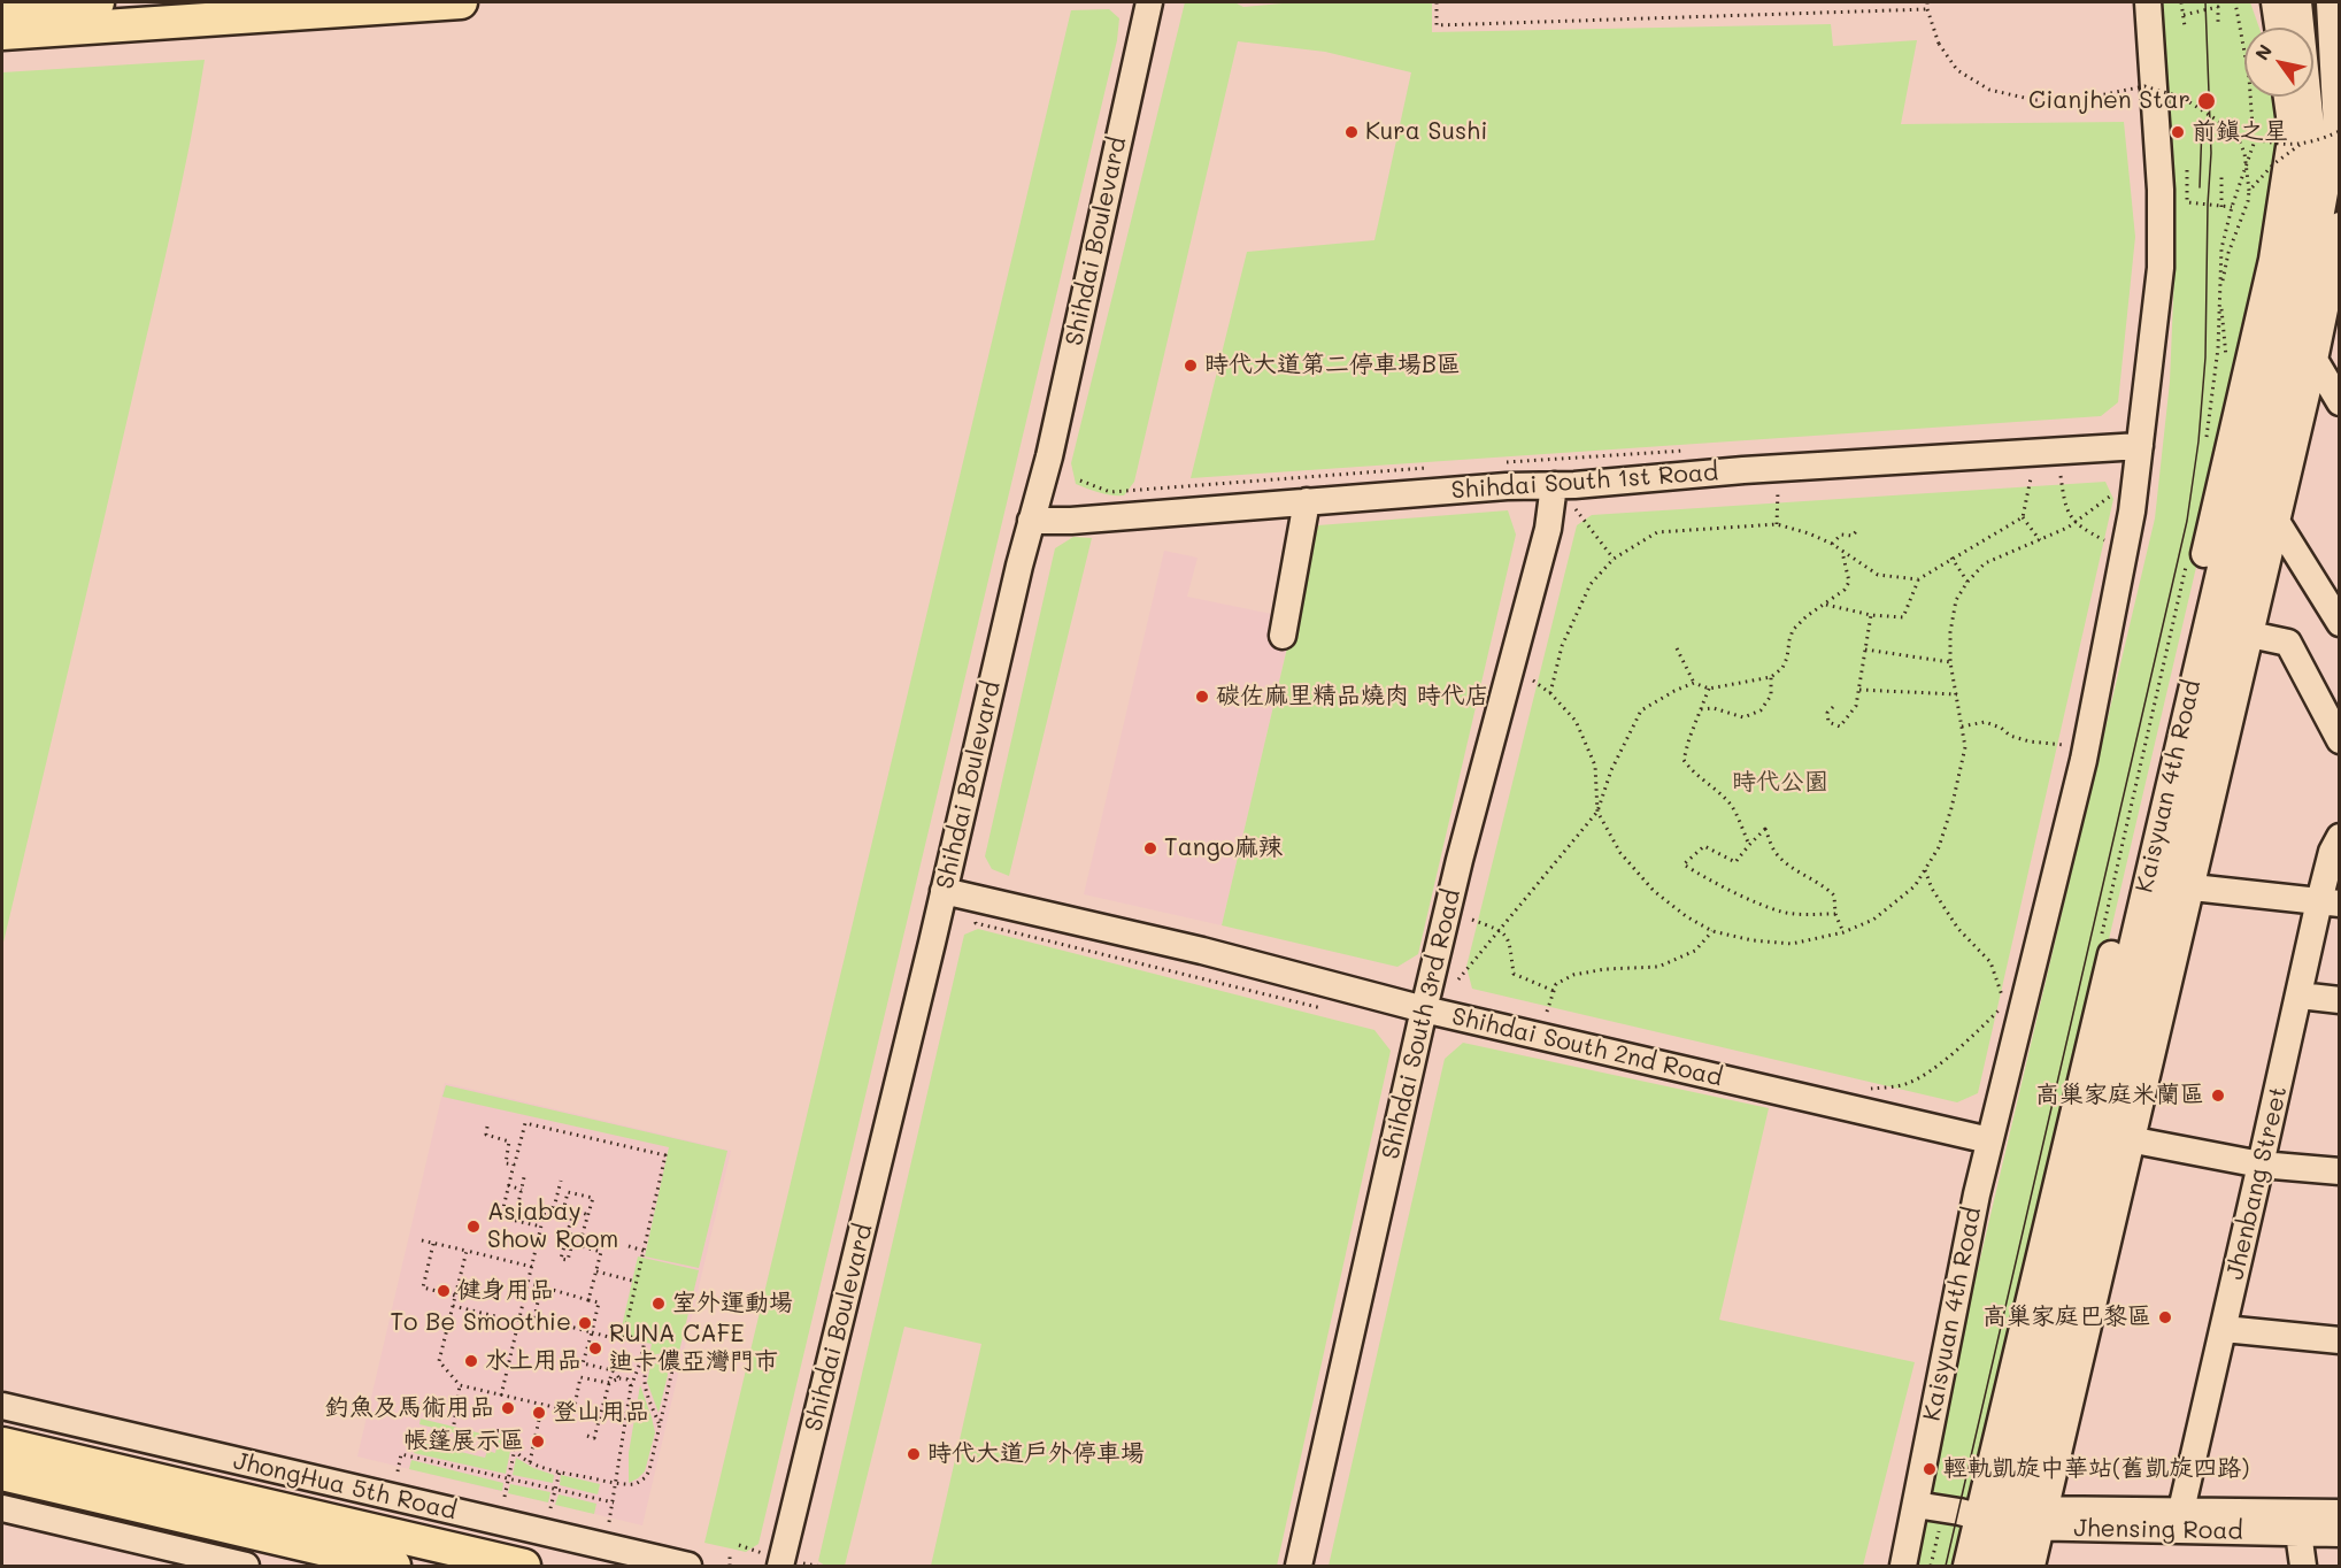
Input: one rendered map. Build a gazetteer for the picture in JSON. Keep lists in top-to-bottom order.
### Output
{
  "streets": {
    "main road": ["JhongHua 5th Road"],
    "street": [
      "Shihdai Boulevard",
      "Shihdai South 1st Road",
      "Kaisyuan 4th Road",
      "Shihdai South 3rd Road",
      "Shihdai South 2nd Road",
      "Jhenbang Street",
      "Jhensing Road"
    ]
  },
  "crossings": [
    ["Shihdai Boulevard", "Shihdai South 1st Road"],
    ["Shihdai Boulevard", "Shihdai South 2nd Road"],
    ["Shihdai South 1st Road", "Kaisyuan 4th Road"],
    ["Shihdai South 1st Road", "Shihdai South 3rd Road"],
    ["Kaisyuan 4th Road", "Shihdai South 2nd Road"],
    ["Kaisyuan 4th Road", "Jhensing Road"],
    ["Shihdai South 3rd Road", "Shihdai South 2nd Road"],
    ["Jhenbang Street", "Jhensing Road"]
  ],
  "parks": ["時代公園"],
  "places": [
    "Cianjhen Star",
    "Kura Sushi",
    "前鎮之星",
    "時代大道第二停車場B區",
    "碳佐麻里精品燒肉 時代店",
    "Tango麻辣",
    "高巢家庭米蘭區",
    "Asiabay Show Room",
    "健身用品",
    "室外運動場",
    "高巢家庭巴黎區",
    "To Be Smoothie",
    "RUNA CAFE 迪卡儂亞灣門市",
    "水上用品",
    "釣魚及馬術用品",
    "登山用品",
    "帳篷展示區",
    "時代大道戶外停車場",
    "輕軌凱旋中華站(舊凱旋四路)"
  ],
  "north": "top left"
}
